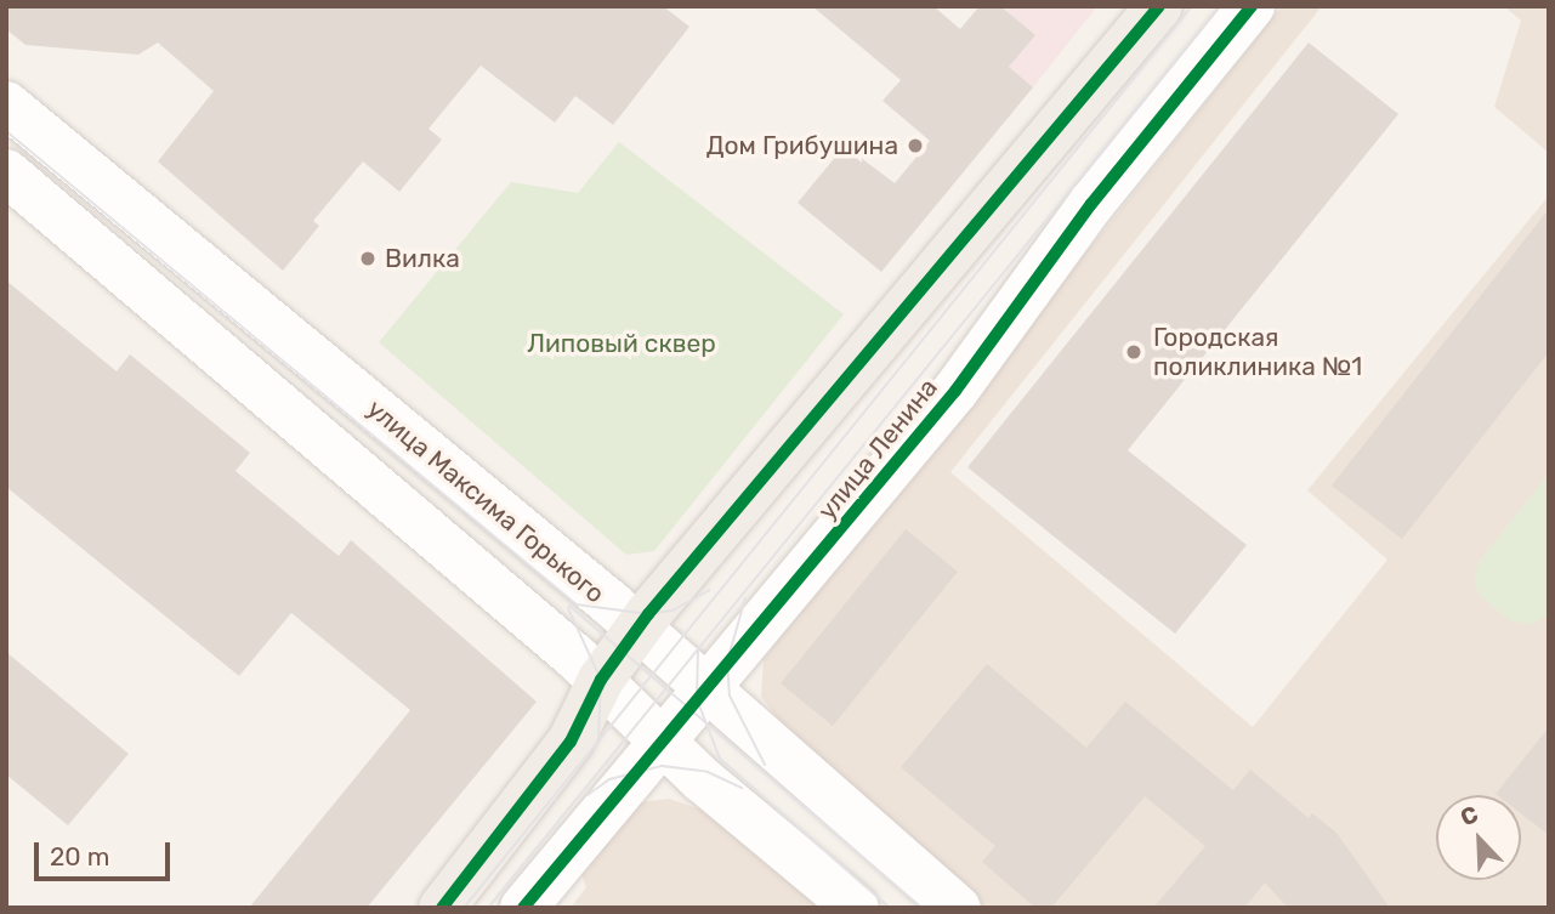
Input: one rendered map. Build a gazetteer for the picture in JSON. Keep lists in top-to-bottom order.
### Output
{
  "streets": {
    "street": ["улица Ленина", "улица Максима Горького"]
  },
  "crossings": [
    ["улица Ленина", "улица Максима Горького"]
  ],
  "parks": ["Липовый сквер"],
  "places": ["Дом Грибушина", "Вилка", "Городская поликлиника №1"],
  "scale_bar": "20 m",
  "north": "top left"
}
